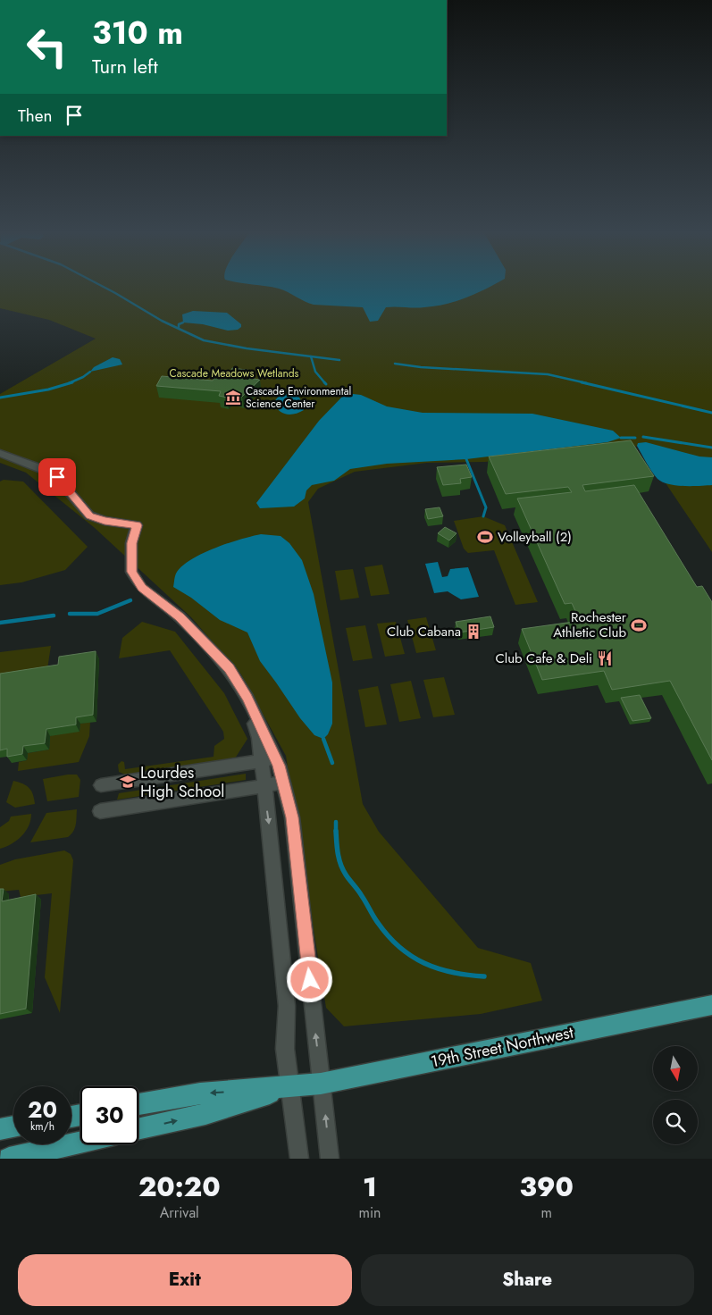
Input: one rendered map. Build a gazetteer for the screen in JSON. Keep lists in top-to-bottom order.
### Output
{
  "streets": {
    "main road": ["19th Street Northwest"]
  },
  "parks": ["Cascade Meadows Wetlands"],
  "places": {
    "museum": ["Cascade Environmental Science Center"],
    "sports": ["Volleyball (2)", "Rochester Athletic Club"],
    "building": ["Club Cabana"],
    "restaurant": ["Club Cafe & Deli"],
    "school or university": ["Lourdes High School"]
  },
  "north": "bottom",
  "page": {
    "turn": ["310 m", "Turn left"],
    "then": "Then",
    "speed": "20 km/h",
    "limit": "30",
    "eta": [
      "20:20",
      "Arrival",
      "1",
      "min",
      "390",
      "m"
    ],
    "buttons": ["Exit", "Share"]
  }
}
